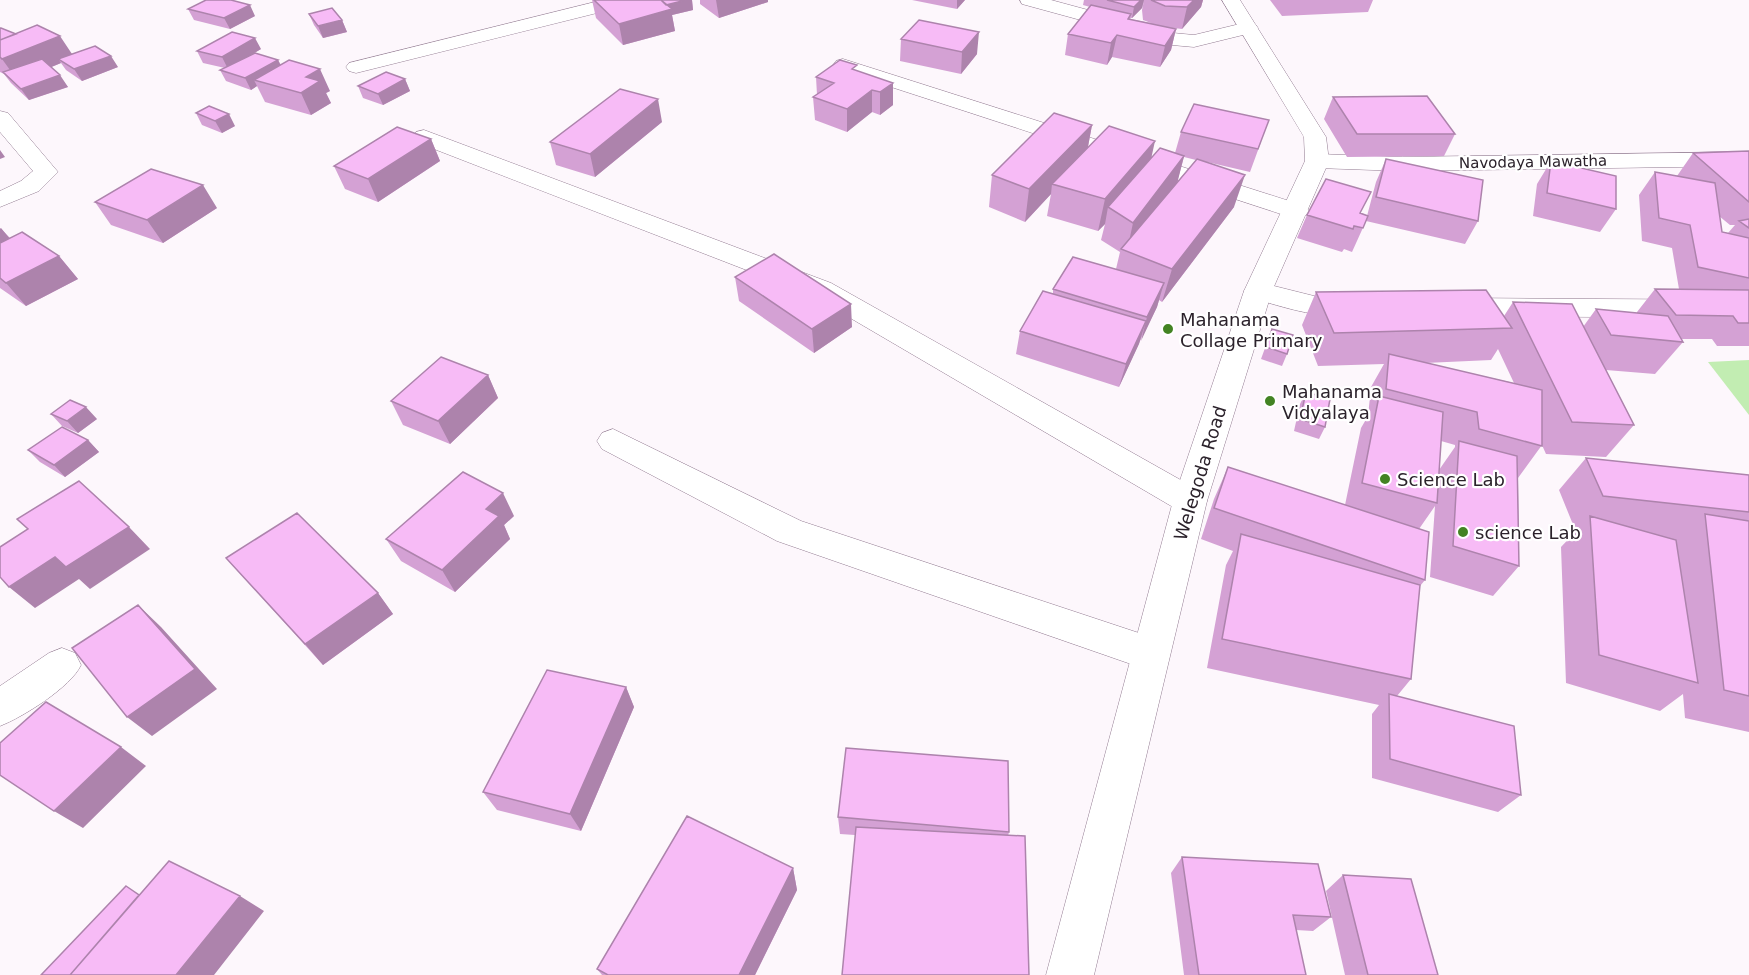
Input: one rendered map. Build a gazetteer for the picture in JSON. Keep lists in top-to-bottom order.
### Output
{
  "streets": {
    "street": ["Navodaya Mawatha", "Welegoda Road"]
  },
  "crossings": [
    ["Navodaya Mawatha", "Welegoda Road"]
  ],
  "places": [
    "Mahanama Collage Primary",
    "Mahanama Vidyalaya",
    "Science Lab",
    "science Lab"
  ]
}
